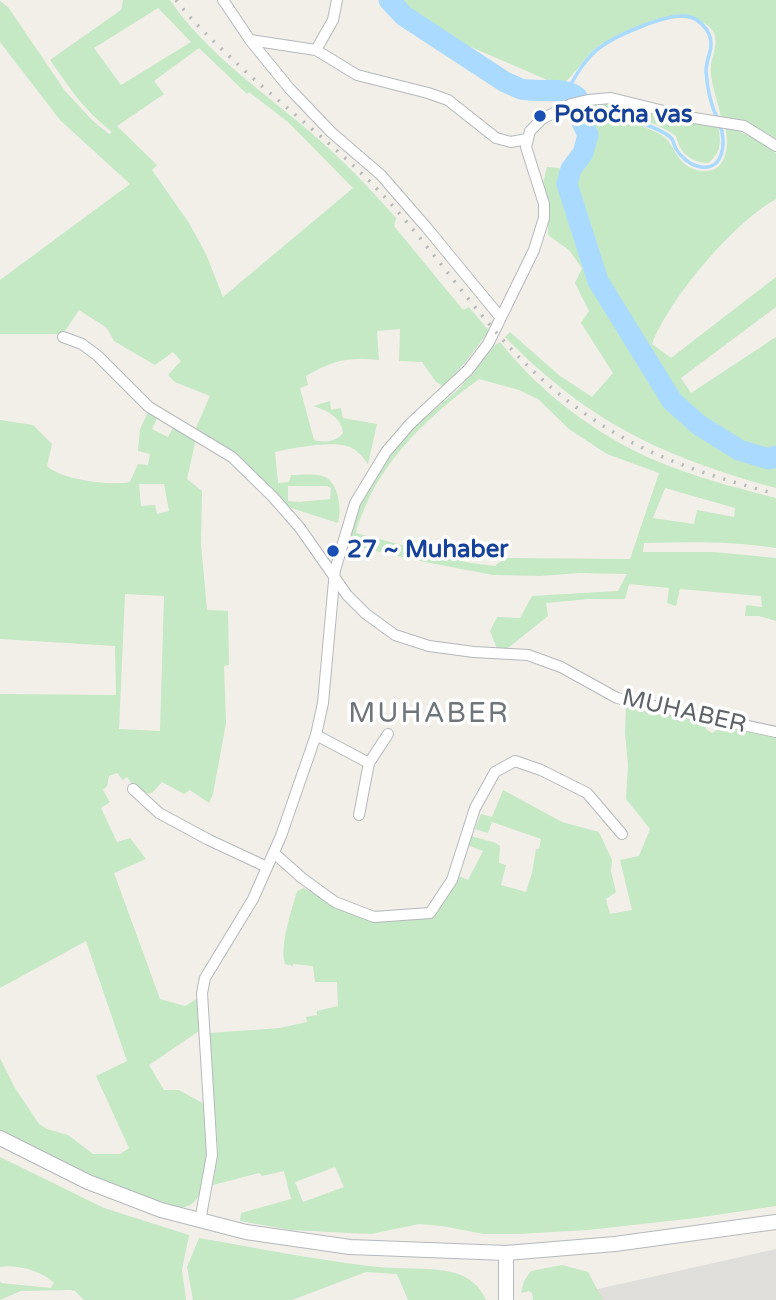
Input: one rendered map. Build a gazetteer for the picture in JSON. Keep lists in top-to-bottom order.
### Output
{
  "streets": {
    "street": ["MUHABER"]
  },
  "districts": ["MUHABER"],
  "places": ["Potočna vas", "27 ~ Muhaber"]
}
